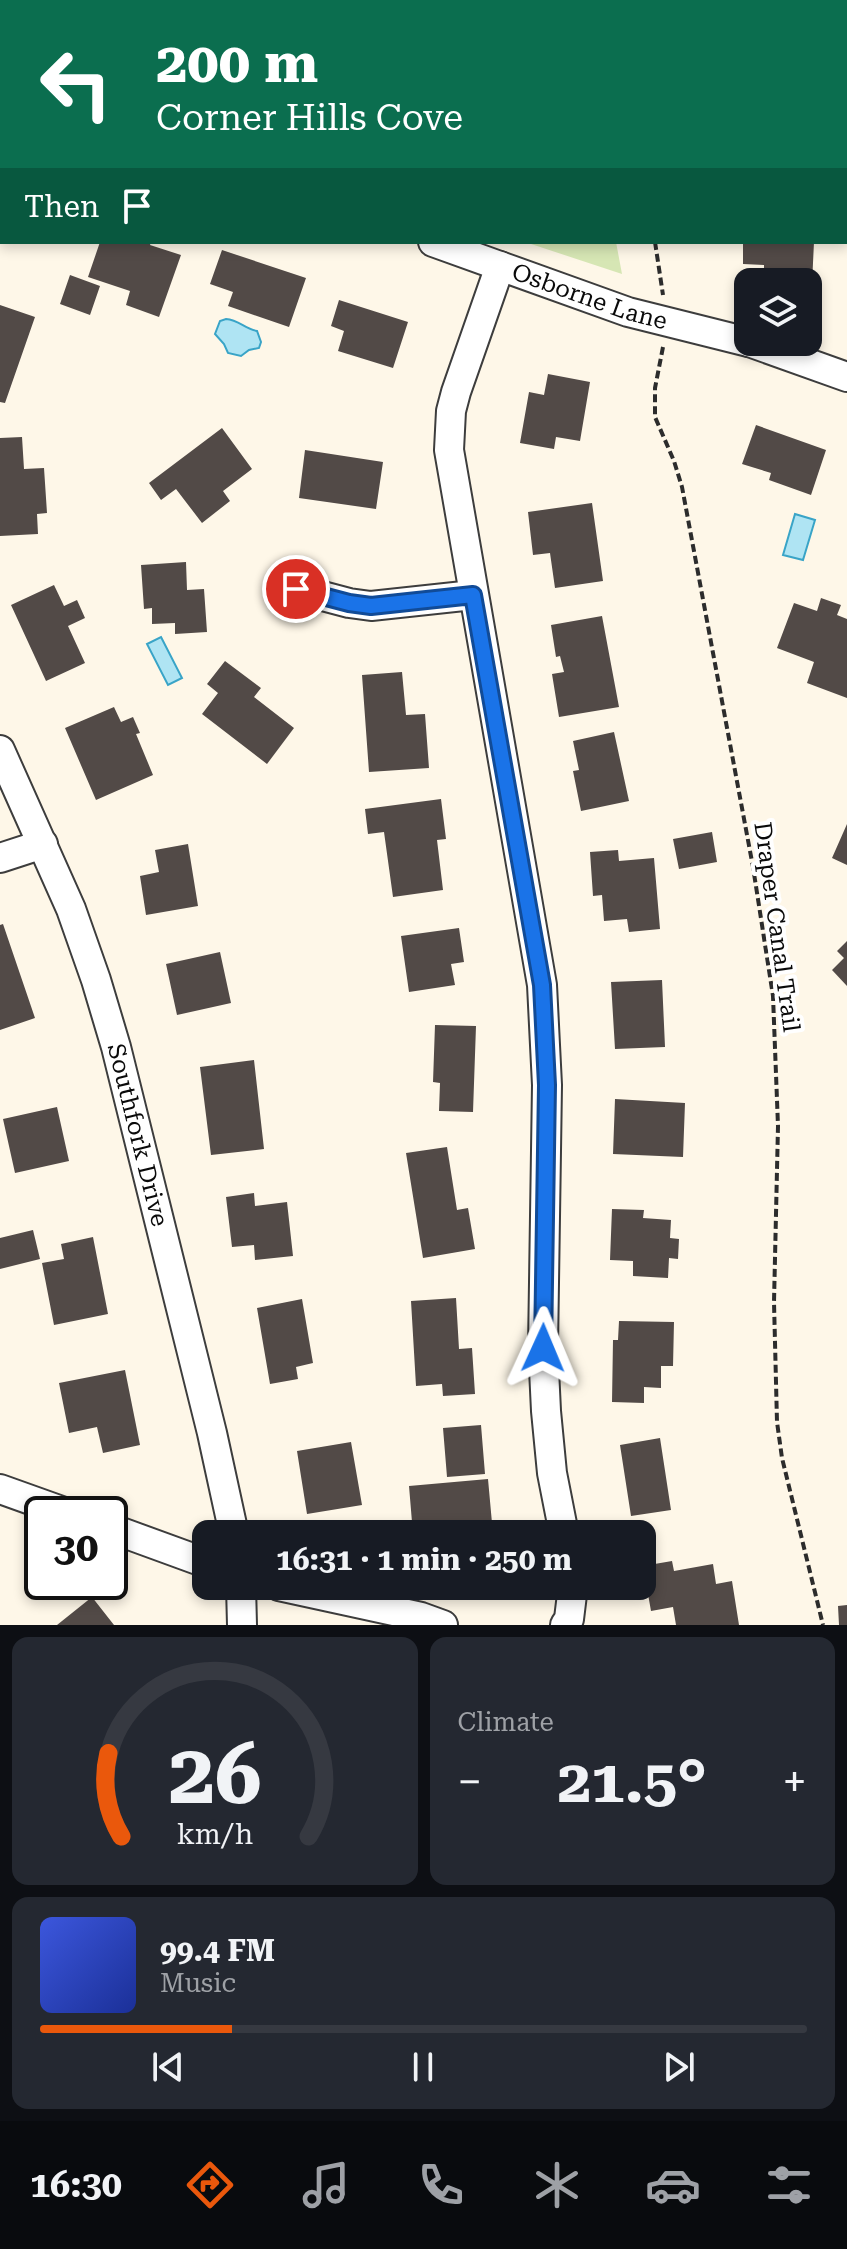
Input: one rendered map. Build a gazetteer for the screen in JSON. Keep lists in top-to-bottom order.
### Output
{
  "streets": {
    "street": ["Osborne Lane", "Southfork Drive"],
    "path": ["Draper Canal Trail"]
  },
  "crossings": [
    ["Osborne Lane", "Draper Canal Trail"]
  ],
  "page": {
    "turn": ["200 m", "Corner Hills Cove"],
    "then": "Then",
    "limit": "30",
    "trip": "16:31 · 1 min · 250 m",
    "tile": "Climate",
    "heat": ["−", "21.5°", "+"],
    "song": ["99.4 FM", "Music"],
    "tabs": "16:30",
    "gauge": ["26", "km/h"]
  }
}
